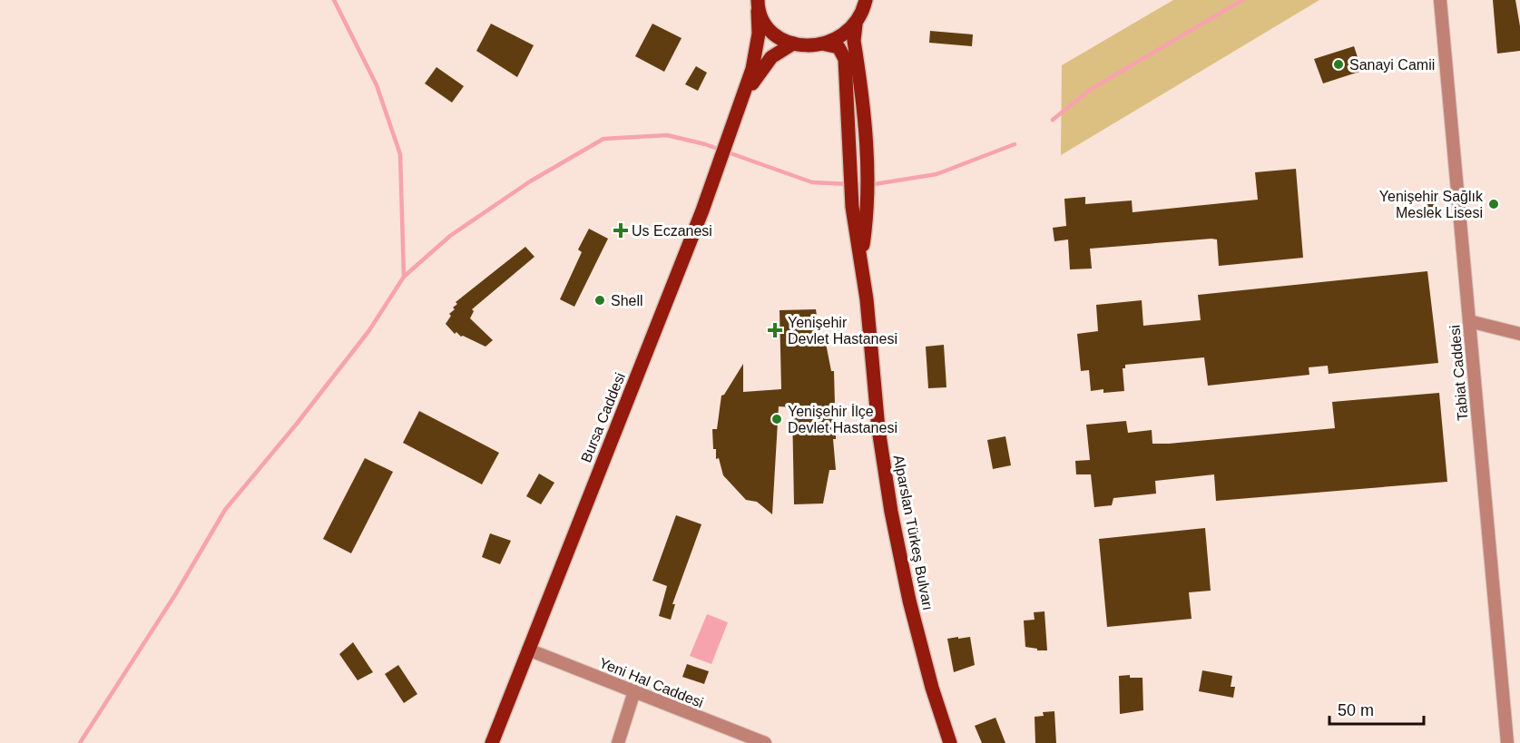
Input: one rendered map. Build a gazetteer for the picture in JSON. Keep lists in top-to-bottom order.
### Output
{
  "streets": {
    "main road": ["Bursa Caddesi", "Alparslan Türkeş Bulvarı"],
    "street": ["Tabiat Caddesi", "Yeni Hal Caddesi"]
  },
  "crossings": [
    ["Bursa Caddesi", "Yeni Hal Caddesi"]
  ],
  "places": {
    "other": [
      "Sanayi Camii",
      "Yenişehir Sağlık Meslek Lisesi",
      "Shell",
      "Yenişehir İlçe Devlet Hastanesi"
    ],
    "health": ["Us Eczanesi", "Yenişehir Devlet Hastanesi"]
  },
  "scale_bar": "50 m"
}
